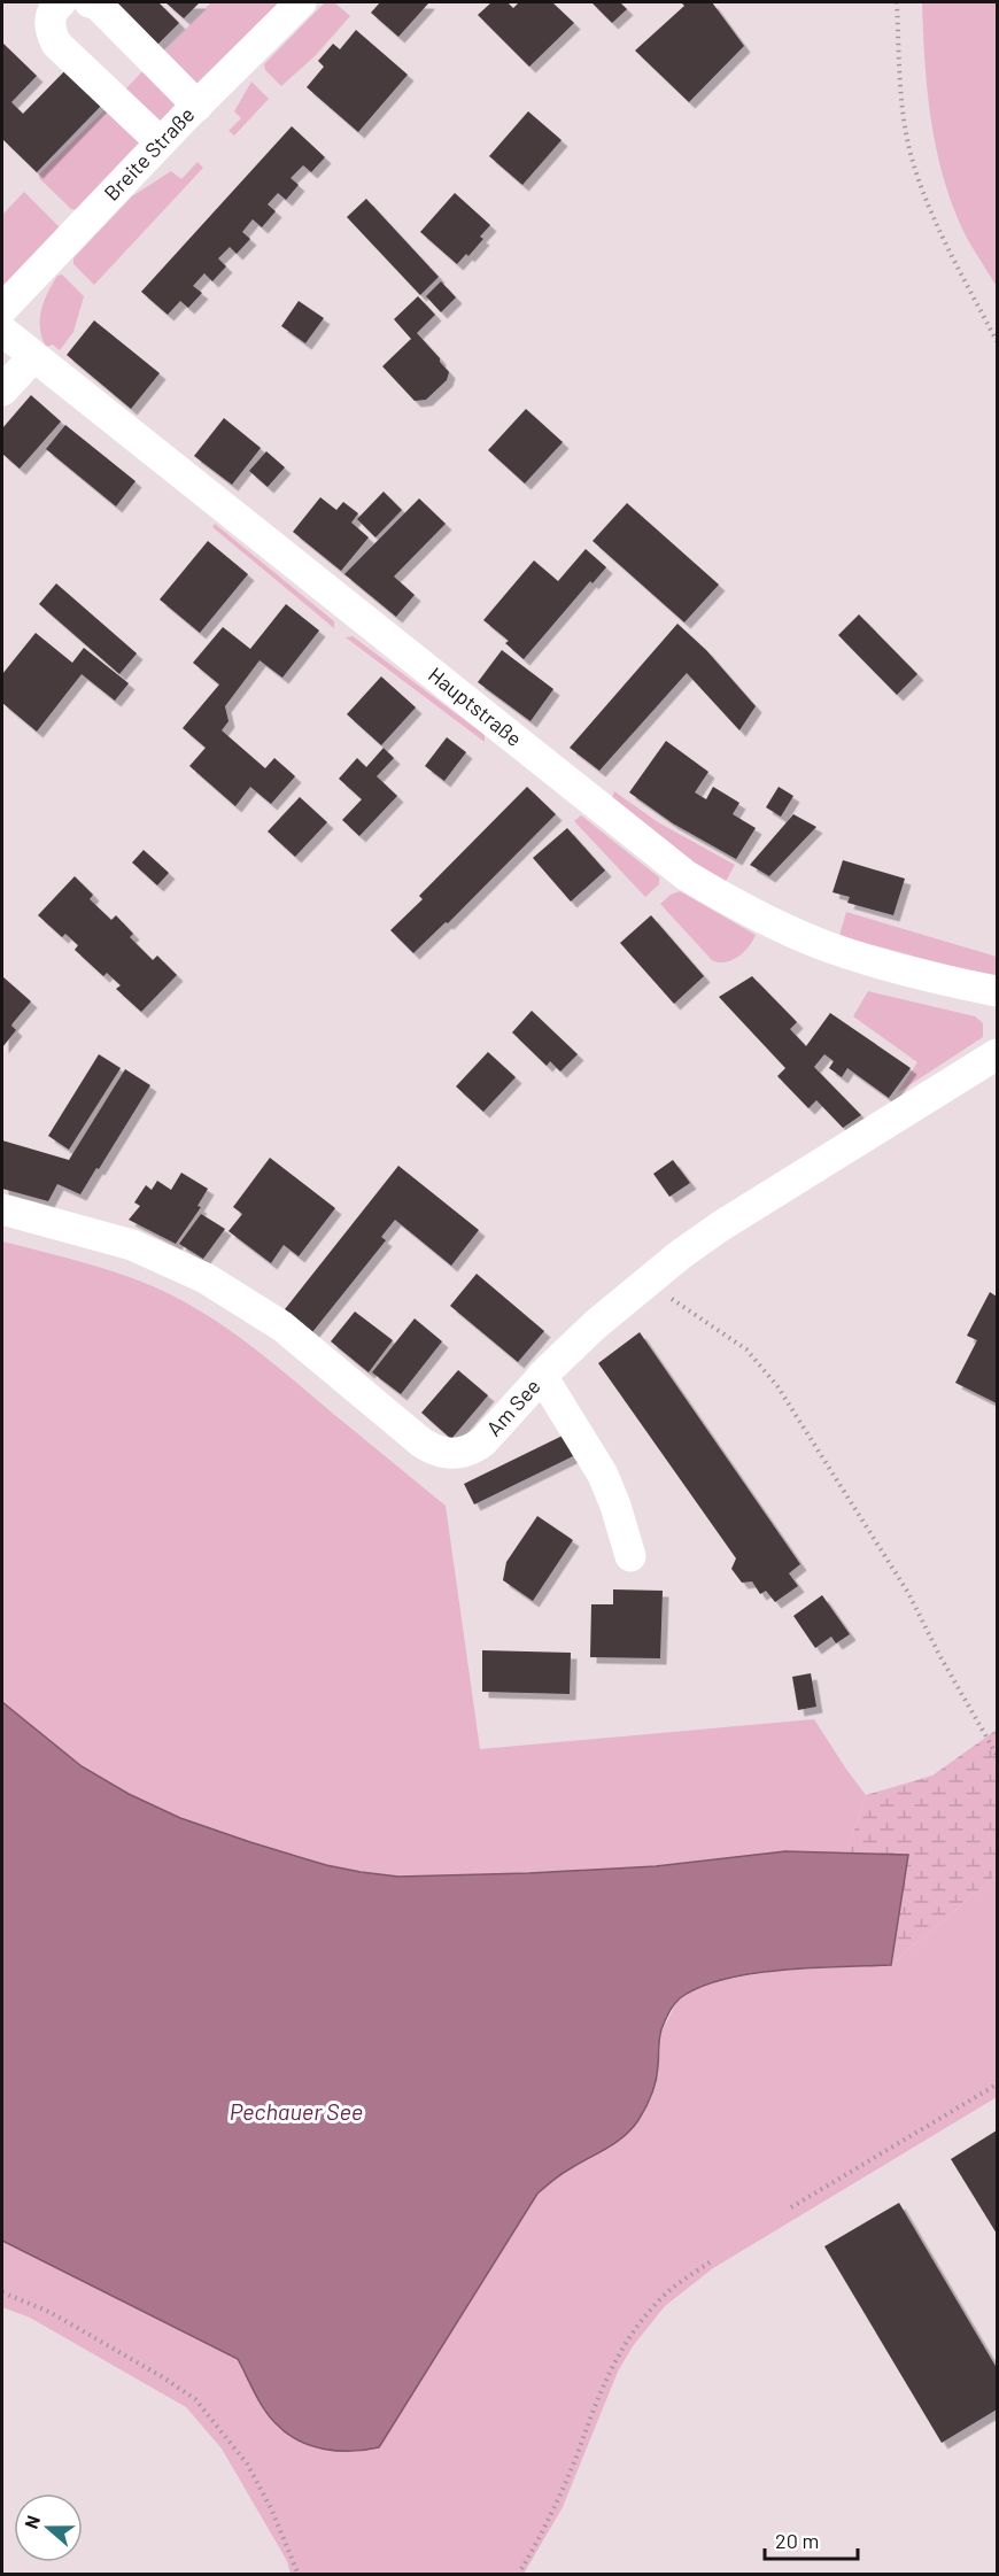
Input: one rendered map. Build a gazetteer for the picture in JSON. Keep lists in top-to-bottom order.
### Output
{
  "streets": {
    "street": ["Breite Straße", "Hauptstraße", "Am See"]
  },
  "water": ["Pechauer See"],
  "scale_bar": "20 m",
  "north": "left"
}
